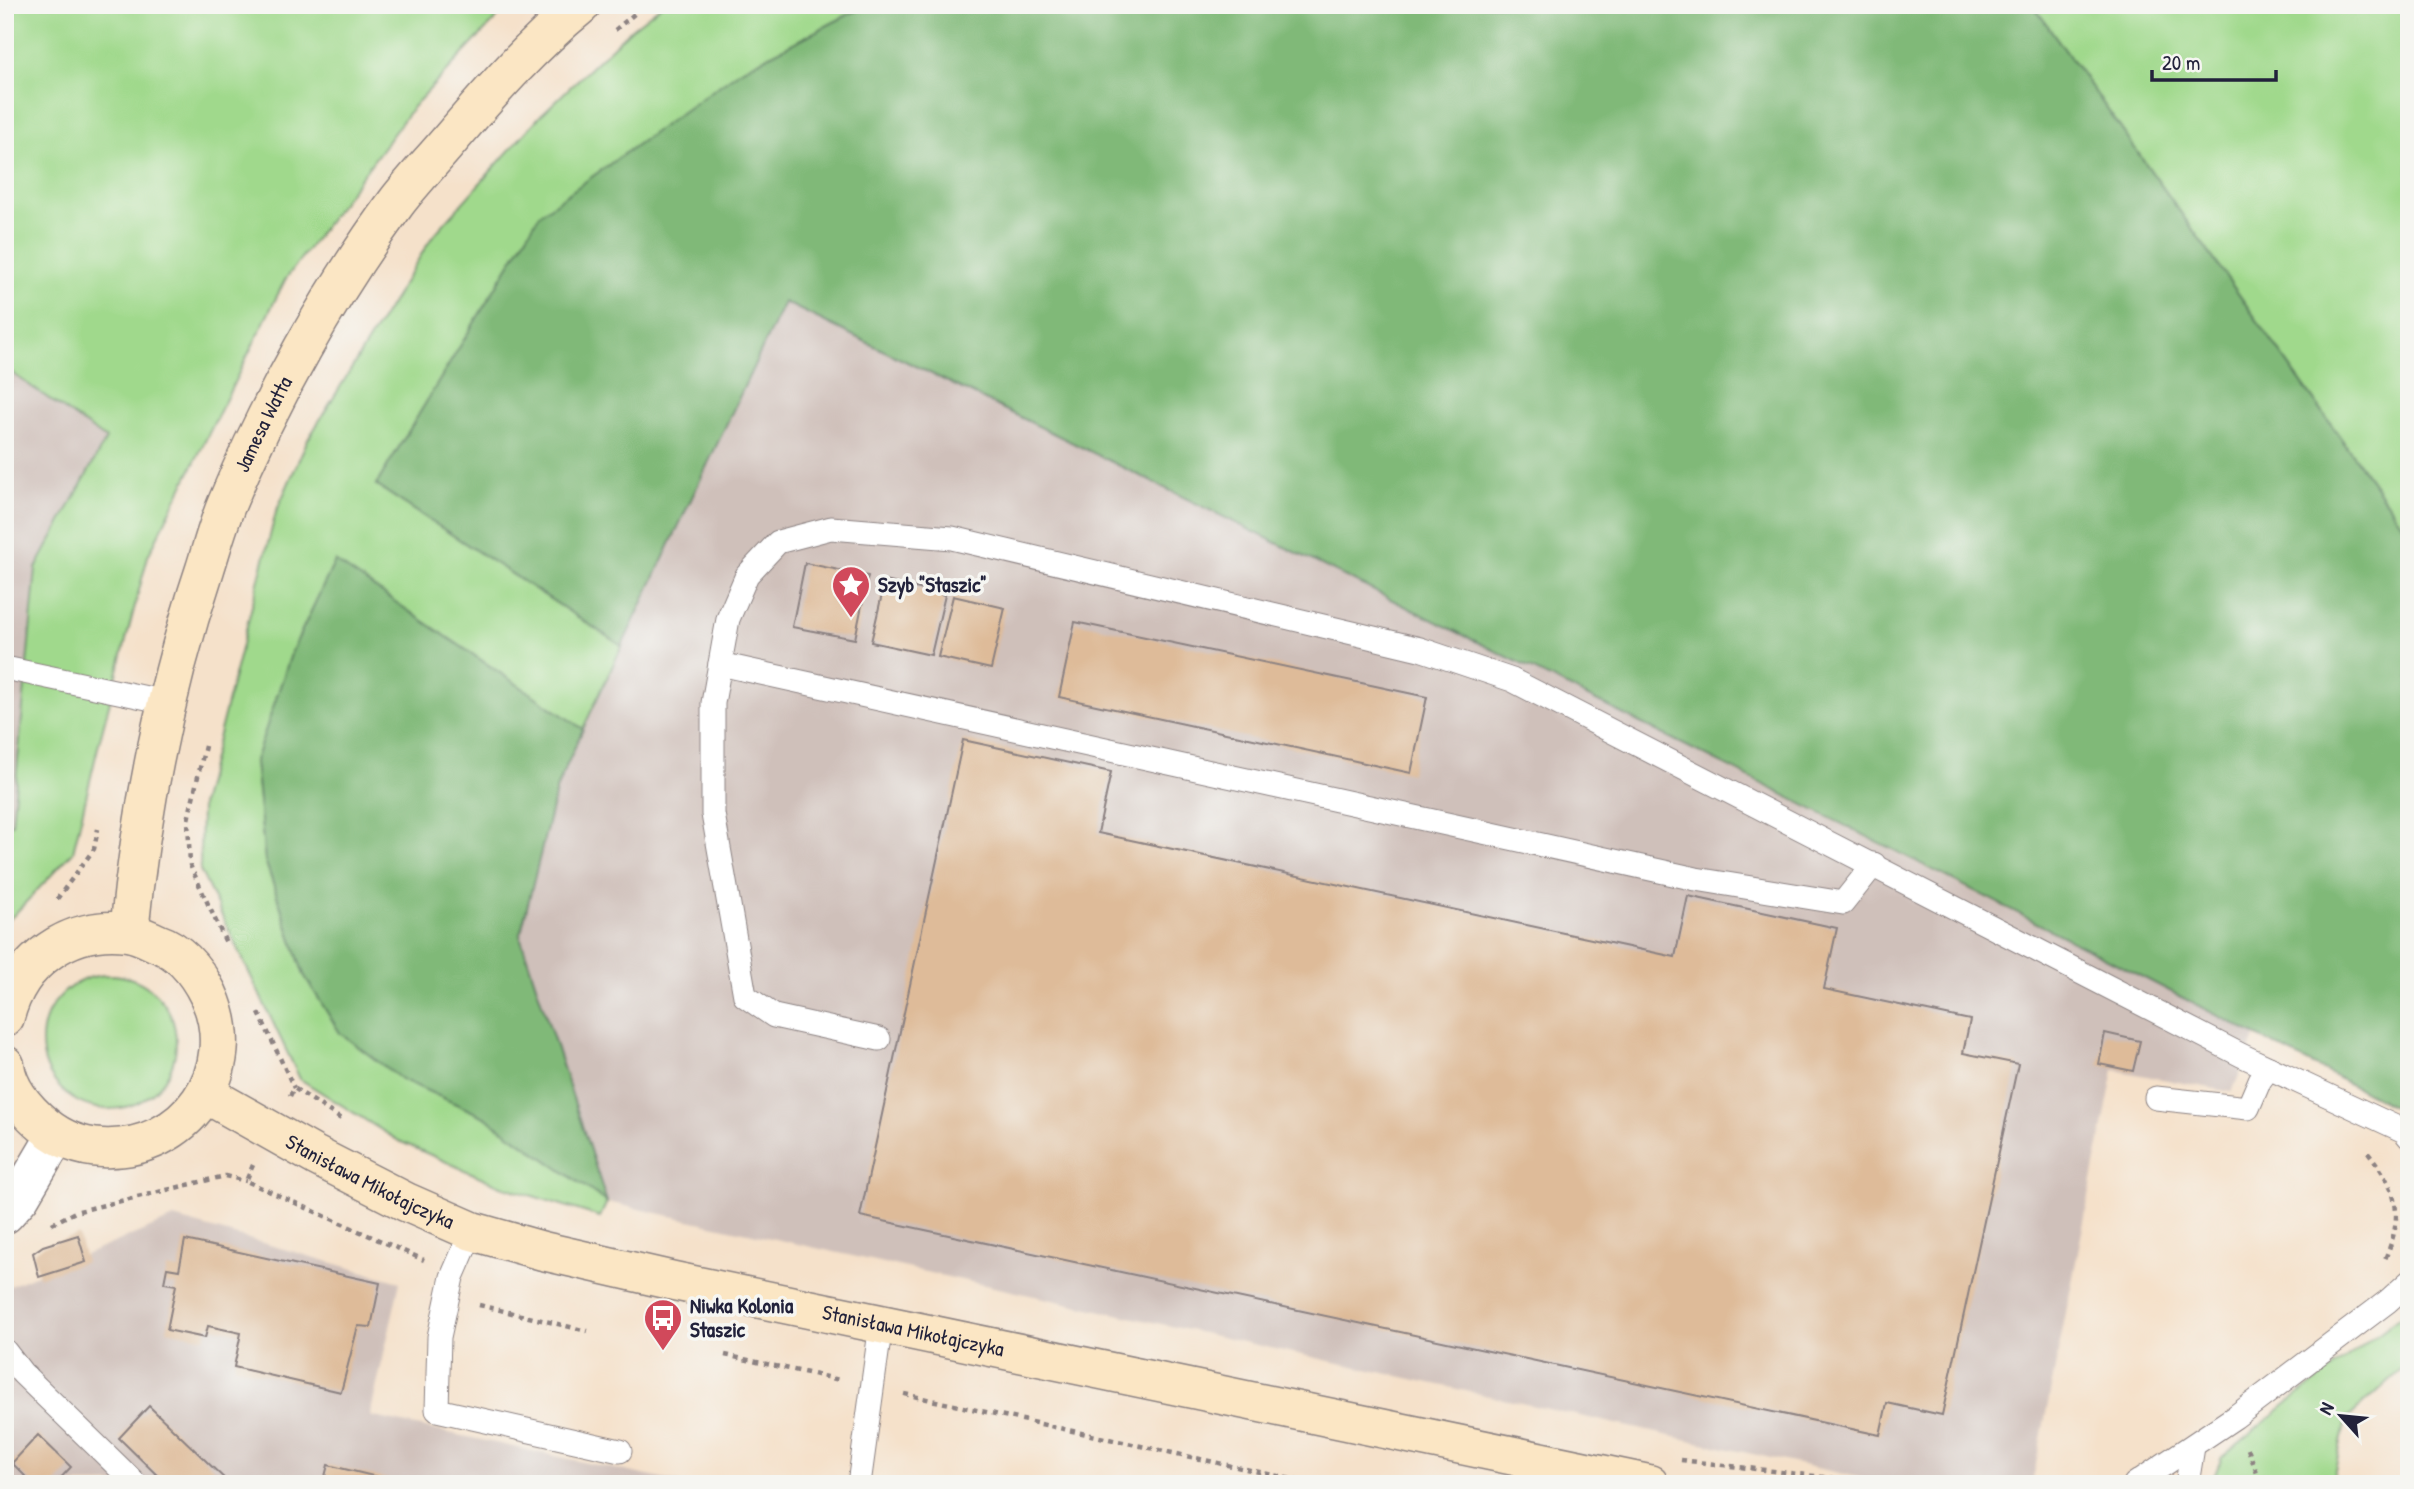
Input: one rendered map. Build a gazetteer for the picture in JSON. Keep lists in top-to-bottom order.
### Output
{
  "streets": {
    "street": ["Jamesa Watta", "Stanisława Mikołajczyka"]
  },
  "places": {
    "place": ["Szyb \"Staszic\""],
    "bus stop": ["Niwka Kolonia Staszic"]
  },
  "scale_bar": "20 m",
  "north": "top left"
}
